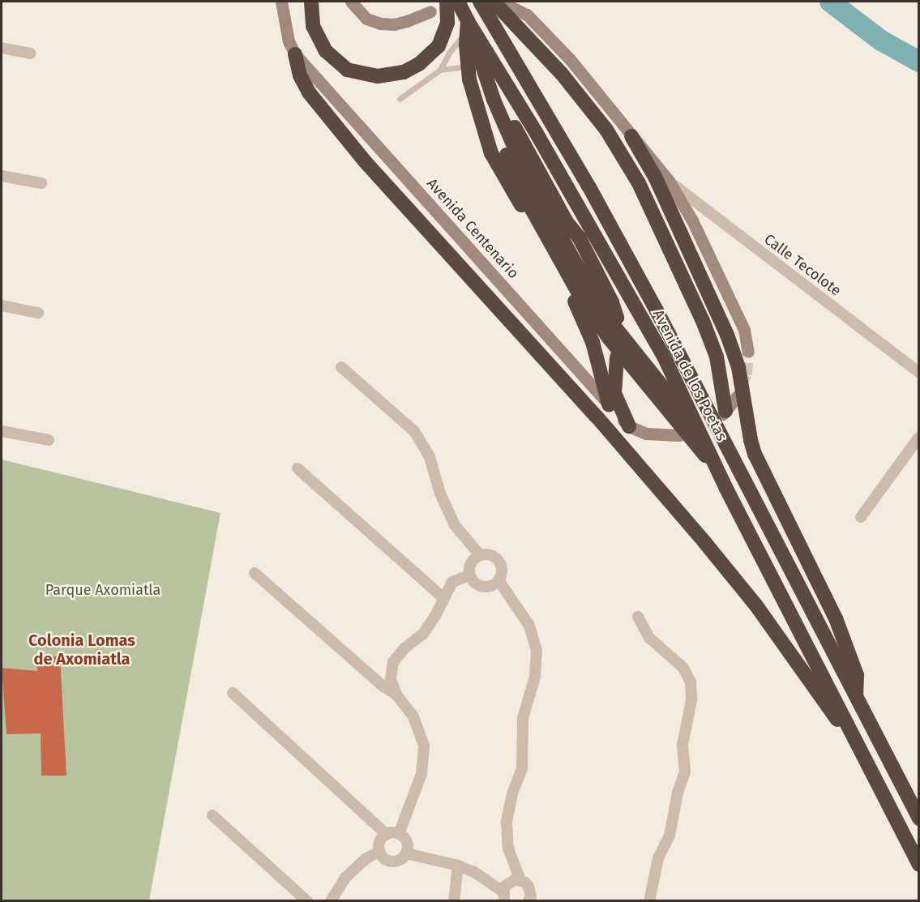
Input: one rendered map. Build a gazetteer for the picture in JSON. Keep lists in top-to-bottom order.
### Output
{
  "streets": {
    "highway": ["Avenida de los Poetas"],
    "main road": ["Avenida Centenario"],
    "street": ["Calle Tecolote"]
  },
  "districts": ["Colonia Lomas de Axomiatla"],
  "parks": ["Parque Axomiatla"]
}
